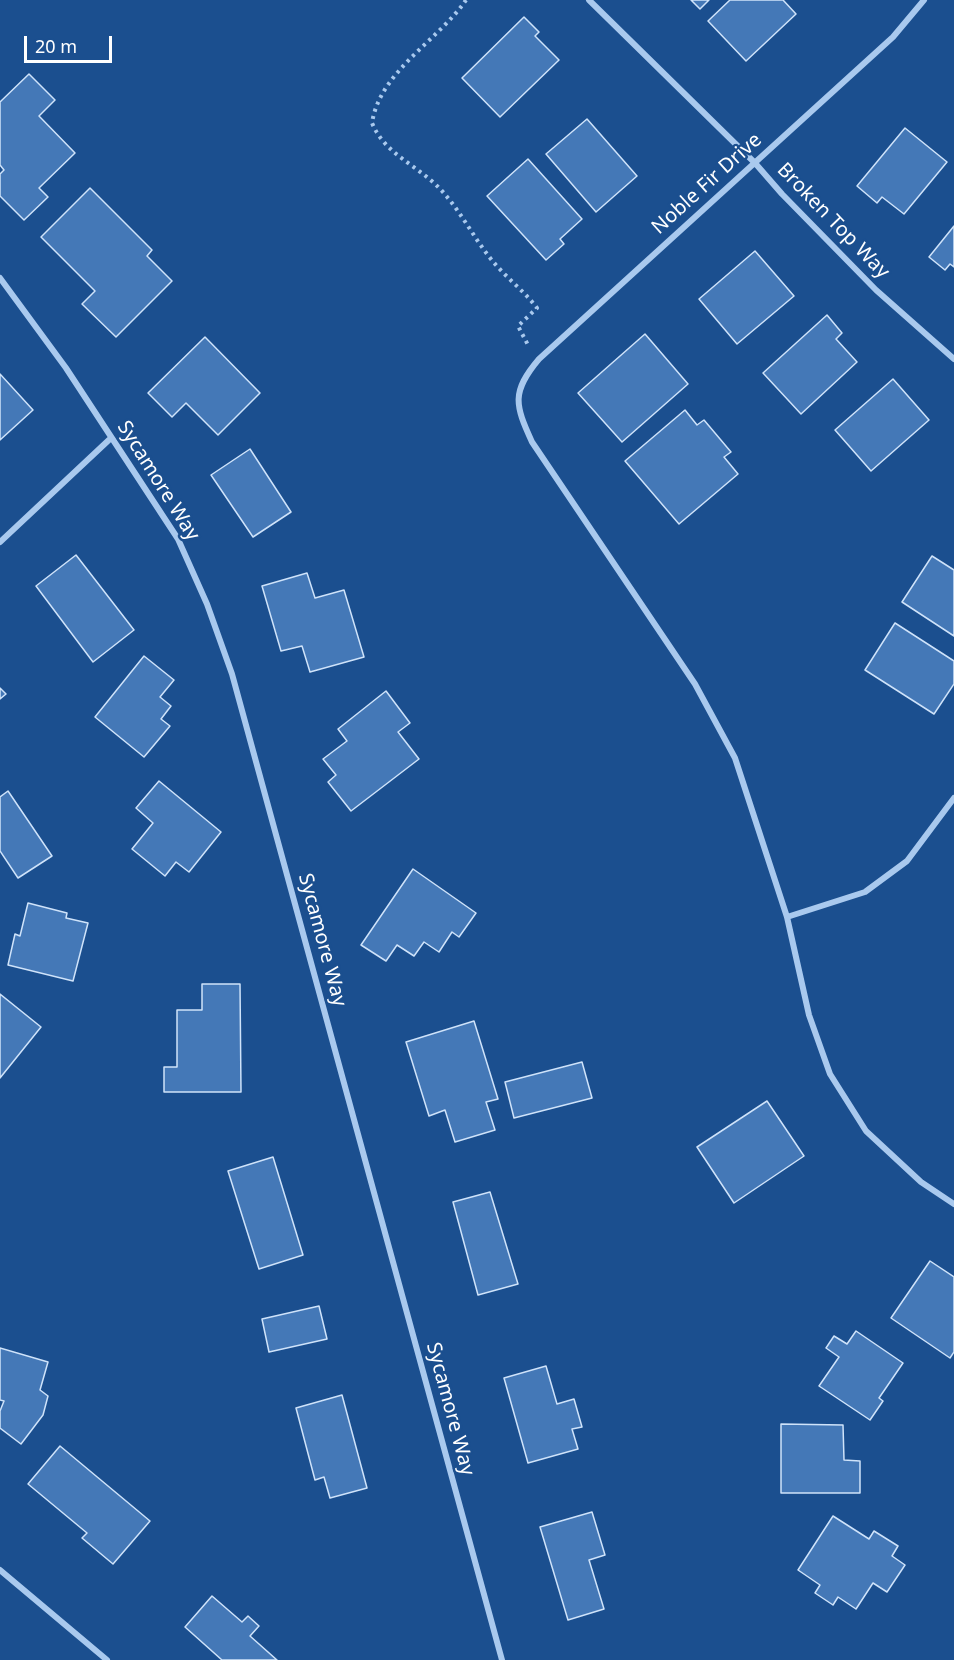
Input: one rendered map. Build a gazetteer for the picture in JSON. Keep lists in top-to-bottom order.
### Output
{
  "streets": {
    "street": ["Noble Fir Drive", "Broken Top Way", "Sycamore Way"]
  },
  "crossings": [
    ["Noble Fir Drive", "Broken Top Way"]
  ],
  "scale_bar": "20 m"
}
